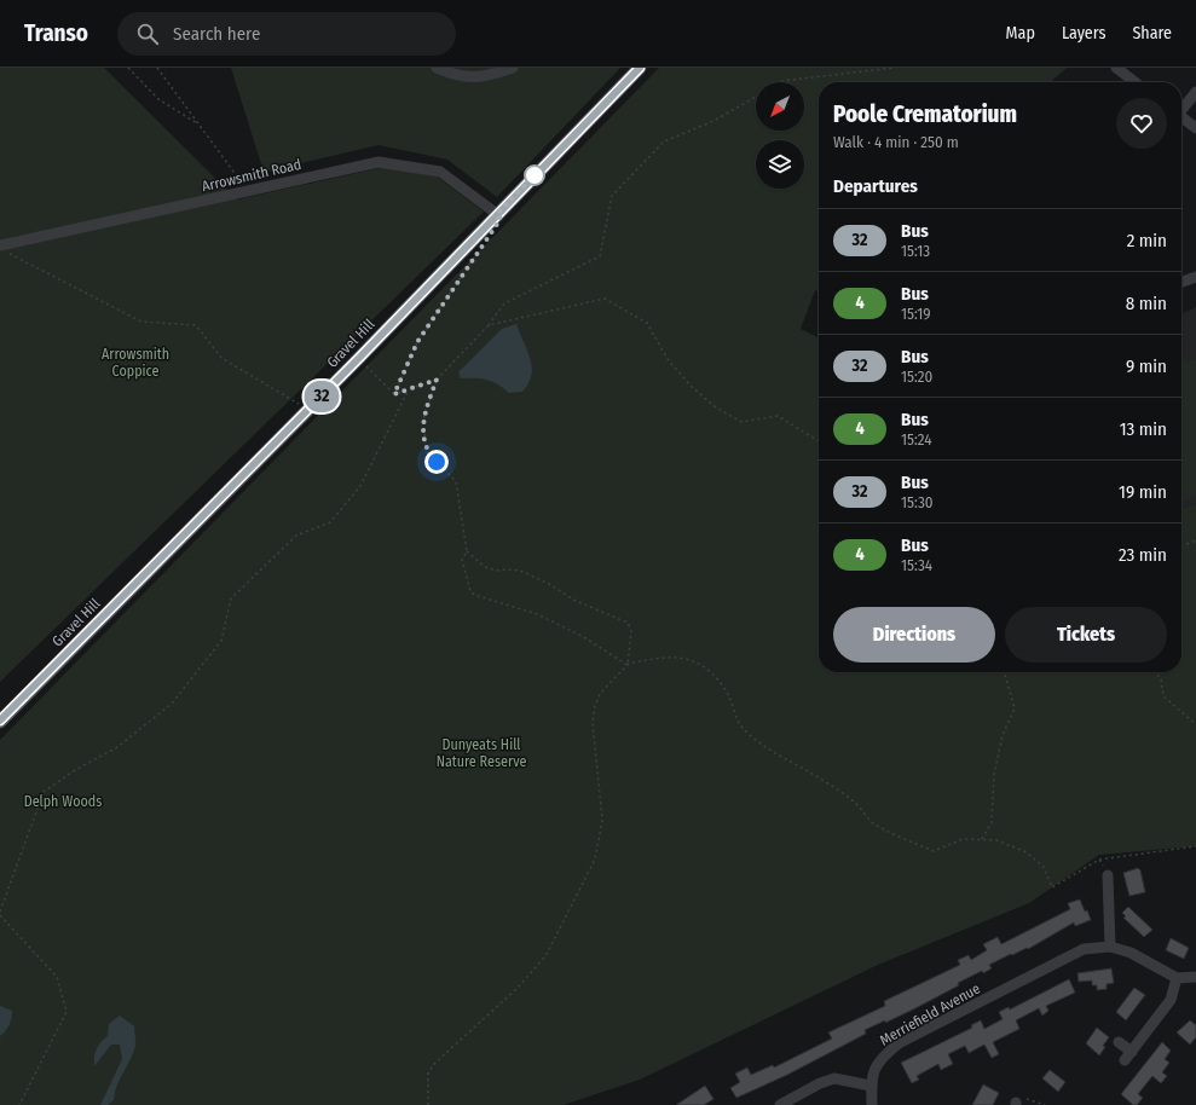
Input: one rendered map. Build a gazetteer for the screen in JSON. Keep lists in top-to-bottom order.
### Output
{
  "streets": {
    "main road": ["Gravel Hill"],
    "street": ["Arrowsmith Road", "Merriefield Avenue"]
  },
  "crossings": [
    ["Arrowsmith Road", "Gravel Hill"]
  ],
  "parks": ["Arrowsmith Coppice", "Dunyeats Hill Nature Reserve", "Delph Woods"],
  "lines": ["bus line 32"],
  "north": "bottom left",
  "page": {
    "header": "Transo",
    "search": "Search here",
    "nav": ["Map", "Layers", "Share"],
    "on_map": "32",
    "heading": [
      ["Poole Crematorium", "Walk · 4 min · 250 m"],
      "Departures"
    ],
    "list": [
      {
        "mark": "32",
        "name": "Bus",
        "note": "15:13",
        "value": "2 min"
      },
      {
        "mark": "4",
        "name": "Bus",
        "note": "15:19",
        "value": "8 min"
      },
      {
        "mark": "32",
        "name": "Bus",
        "note": "15:20",
        "value": "9 min"
      },
      {
        "mark": "4",
        "name": "Bus",
        "note": "15:24",
        "value": "13 min"
      },
      {
        "mark": "32",
        "name": "Bus",
        "note": "15:30",
        "value": "19 min"
      },
      {
        "mark": "4",
        "name": "Bus",
        "note": "15:34",
        "value": "23 min"
      }
    ],
    "buttons": ["Directions", "Tickets"]
  }
}
